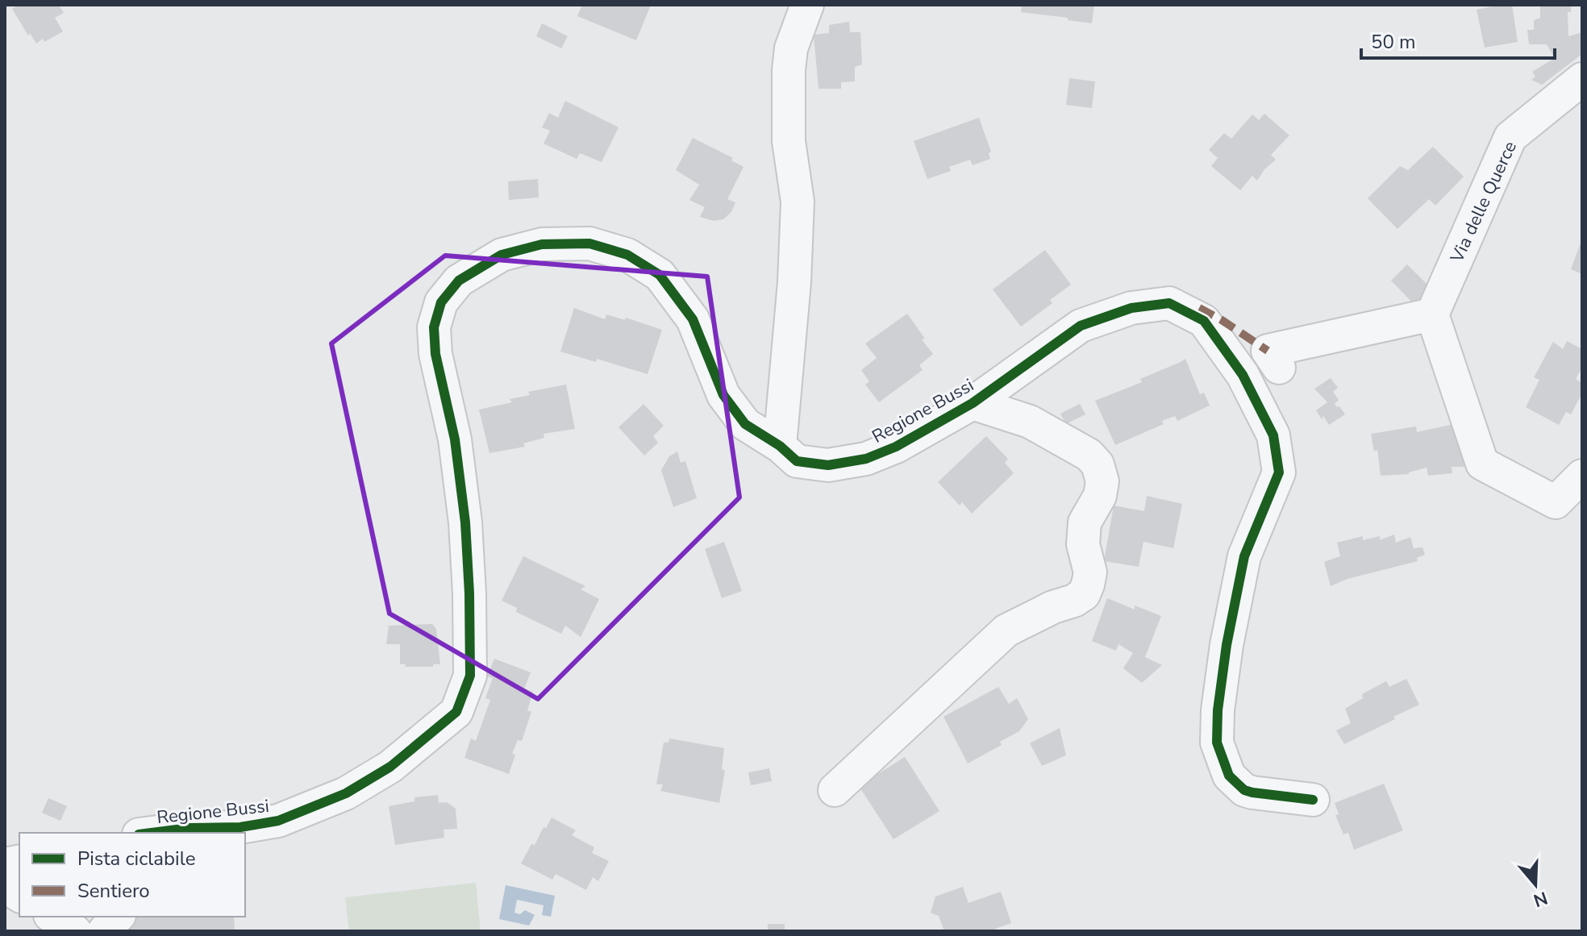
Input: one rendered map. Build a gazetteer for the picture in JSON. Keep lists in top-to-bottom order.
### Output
{
  "streets": {
    "street": ["Via delle Querce", "Regione Bussi"]
  },
  "legend": ["Pista ciclabile", "Sentiero"],
  "scale_bar": "50 m",
  "north": "bottom"
}
